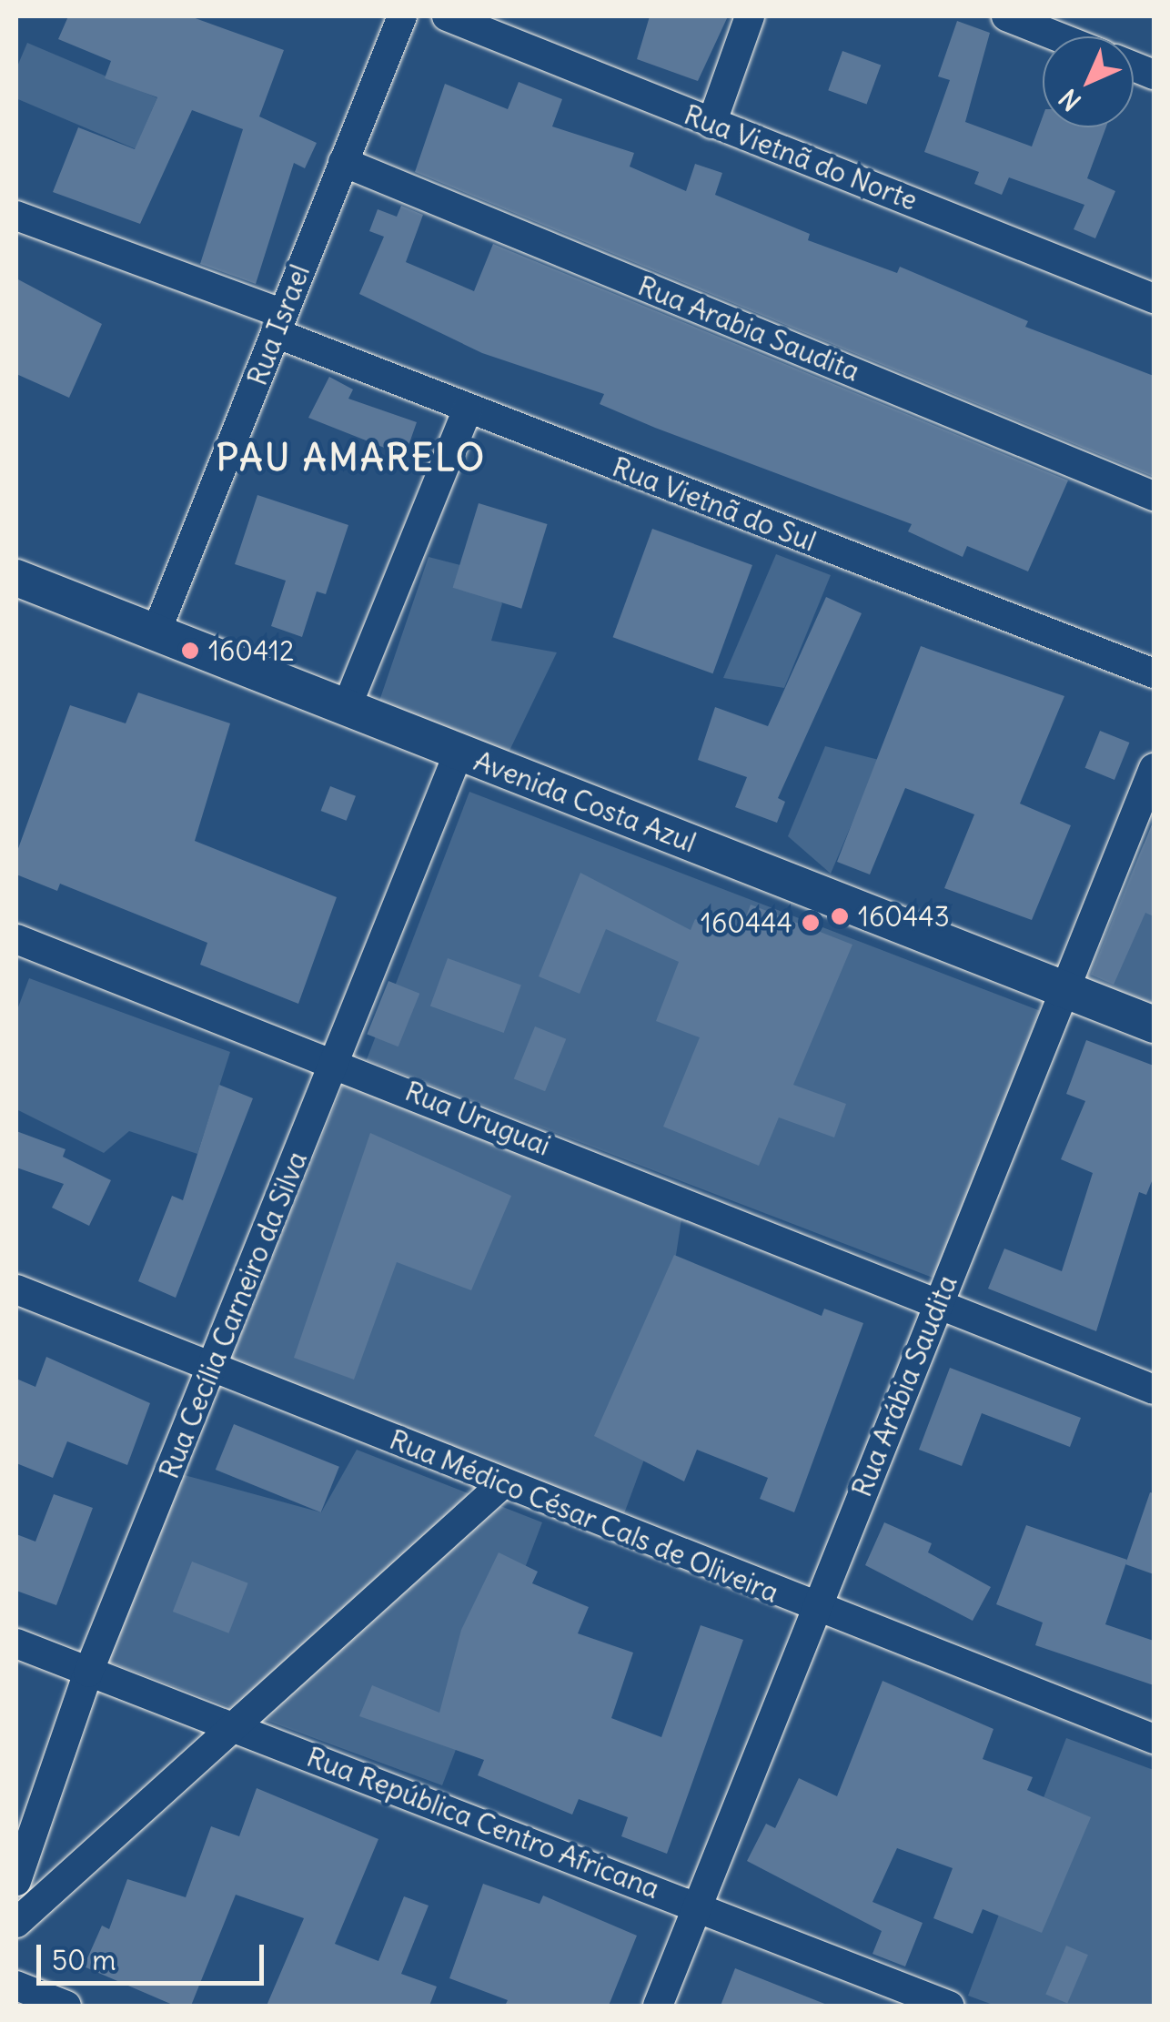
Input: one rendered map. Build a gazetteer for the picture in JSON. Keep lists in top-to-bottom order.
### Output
{
  "streets": {
    "street": [
      "Rua Vietnã do Norte",
      "Rua Israel",
      "Rua Arabia Saudita",
      "Rua Vietnã do Sul",
      "Avenida Costa Azul",
      "Rua Uruguai",
      "Rua Cecília Carneiro da Silva",
      "Rua Arábia Saudita",
      "Rua Médico César Cals de Oliveira",
      "Rua República Centro Africana"
    ]
  },
  "crossings": [
    ["Rua Israel", "Rua Arabia Saudita"],
    ["Rua Israel", "Rua Vietnã do Sul"],
    ["Rua Israel", "Avenida Costa Azul"],
    ["Avenida Costa Azul", "Rua Cecília Carneiro da Silva"],
    ["Avenida Costa Azul", "Rua Arábia Saudita"],
    ["Rua Uruguai", "Rua Cecília Carneiro da Silva"],
    ["Rua Uruguai", "Rua Arábia Saudita"],
    ["Rua Cecília Carneiro da Silva", "Rua Médico César Cals de Oliveira"],
    ["Rua Cecília Carneiro da Silva", "Rua República Centro Africana"],
    ["Rua Arábia Saudita", "Rua Médico César Cals de Oliveira"],
    ["Rua Arábia Saudita", "Rua República Centro Africana"]
  ],
  "districts": ["PAU AMARELO"],
  "places": ["160412", "160443", "160444"],
  "scale_bar": "50 m",
  "north": "bottom left"
}
